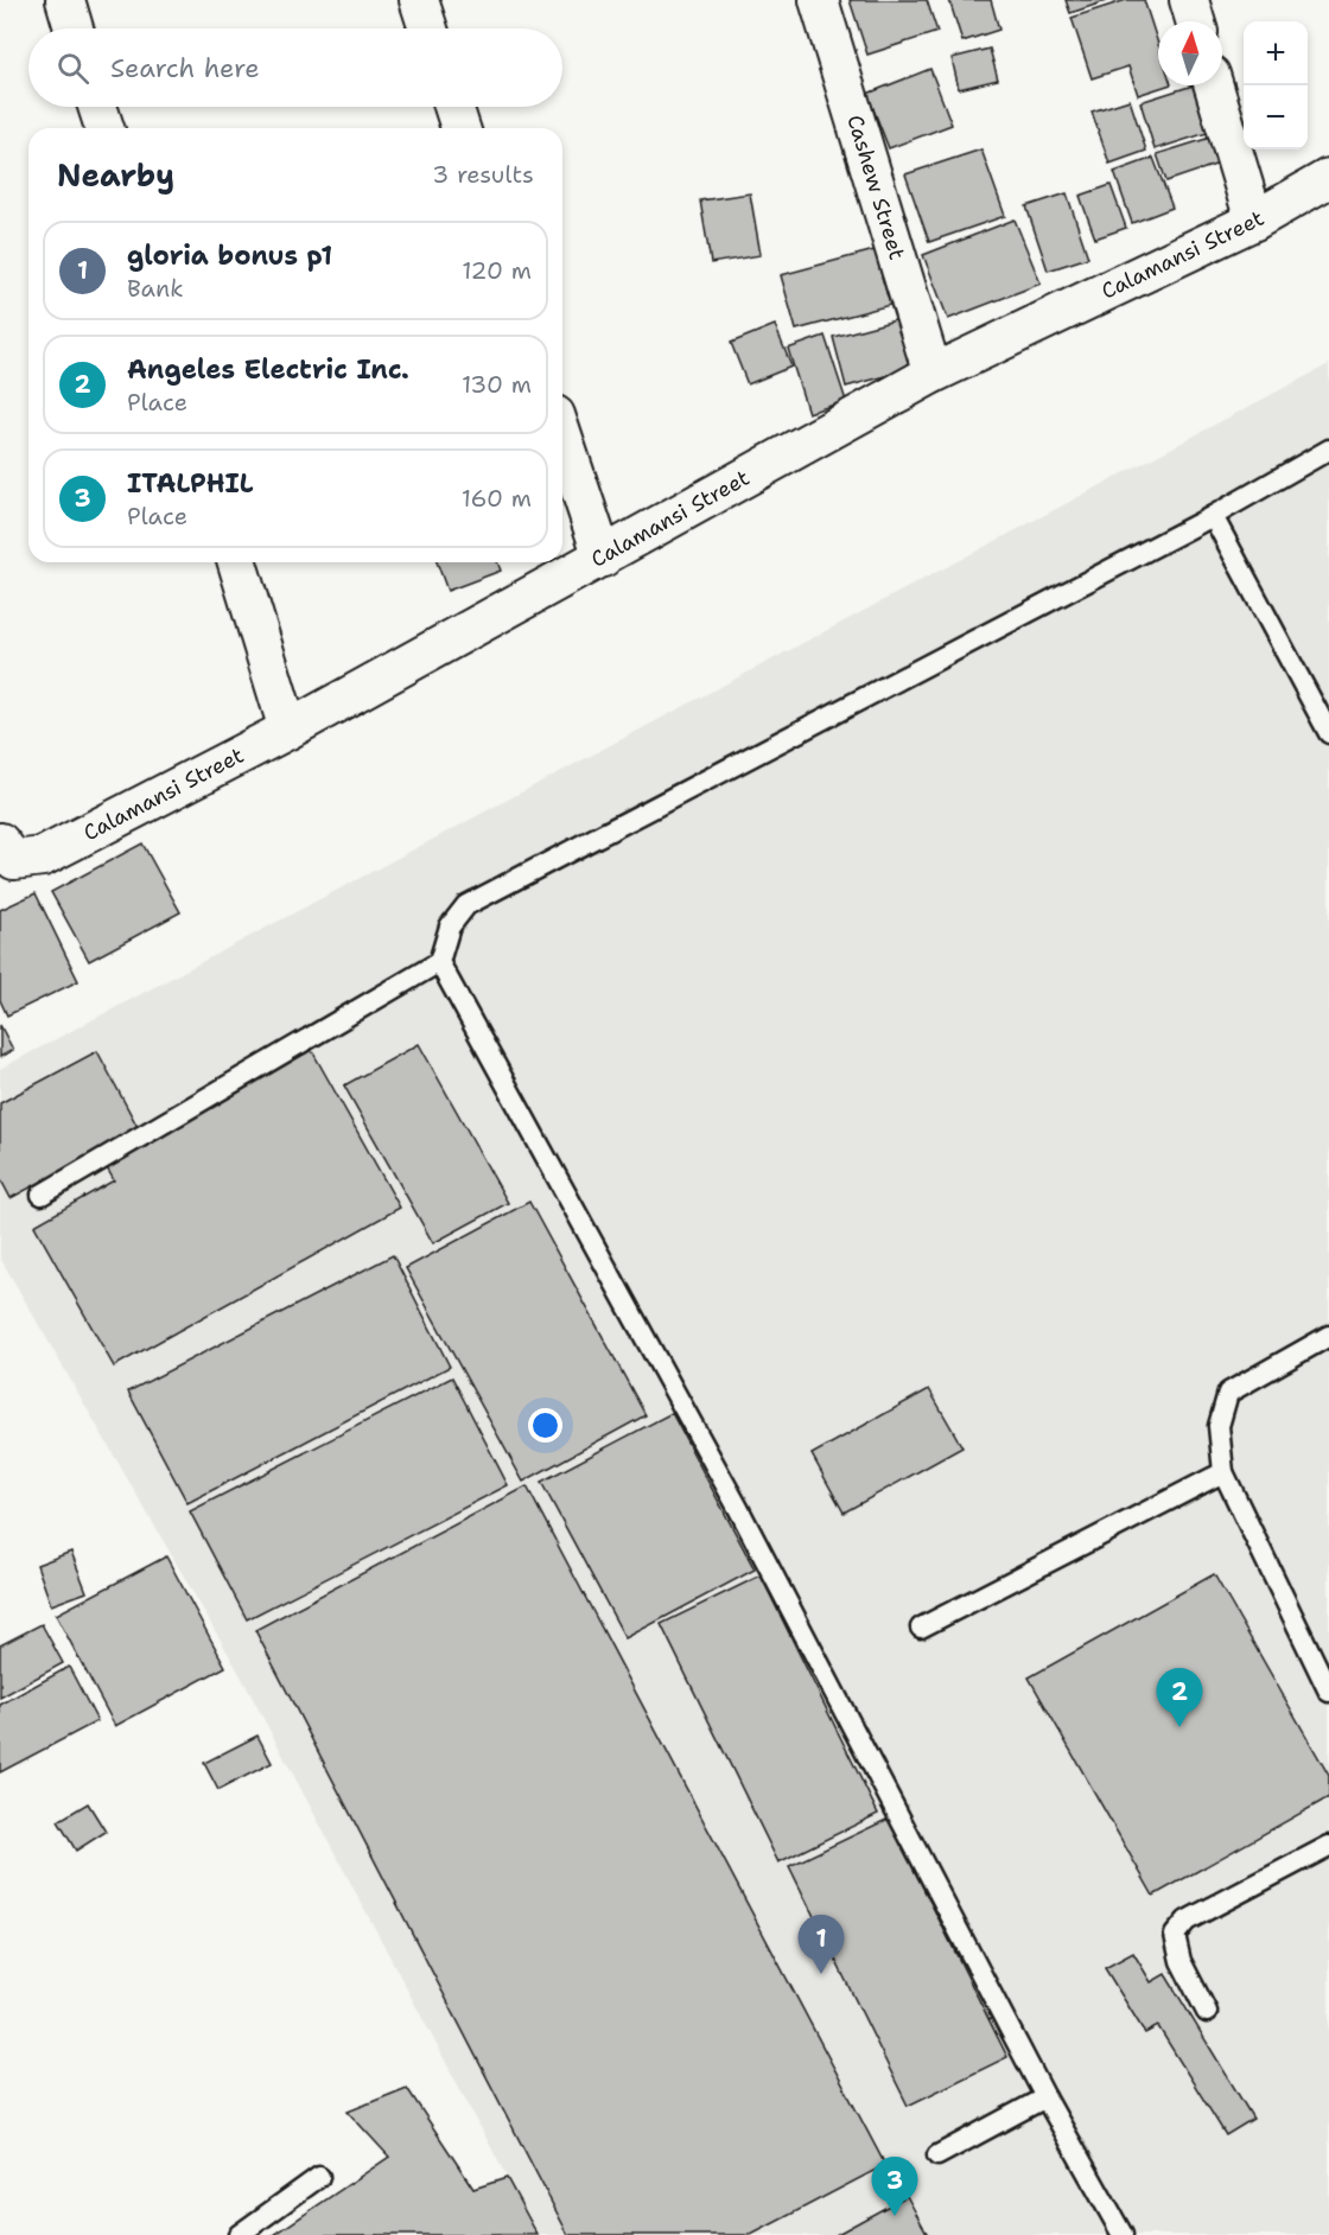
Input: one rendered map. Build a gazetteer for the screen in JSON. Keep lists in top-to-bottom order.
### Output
{
  "streets": {
    "street": ["Cashew Street", "Calamansi Street"]
  },
  "crossings": [
    ["Cashew Street", "Calamansi Street"]
  ],
  "north": "top",
  "page": {
    "map_buttons": ["+", "−"],
    "search": "Search here",
    "heading": ["Nearby", "3 results"],
    "list": [
      {
        "mark": "1",
        "name": "gloria bonus p1",
        "note": "Bank",
        "value": "120 m"
      },
      {
        "mark": "2",
        "name": "Angeles Electric Inc.",
        "note": "Place",
        "value": "130 m"
      },
      {
        "mark": "3",
        "name": "ITALPHIL",
        "note": "Place",
        "value": "160 m"
      }
    ],
    "pins": ["2", "1", "3"]
  }
}
